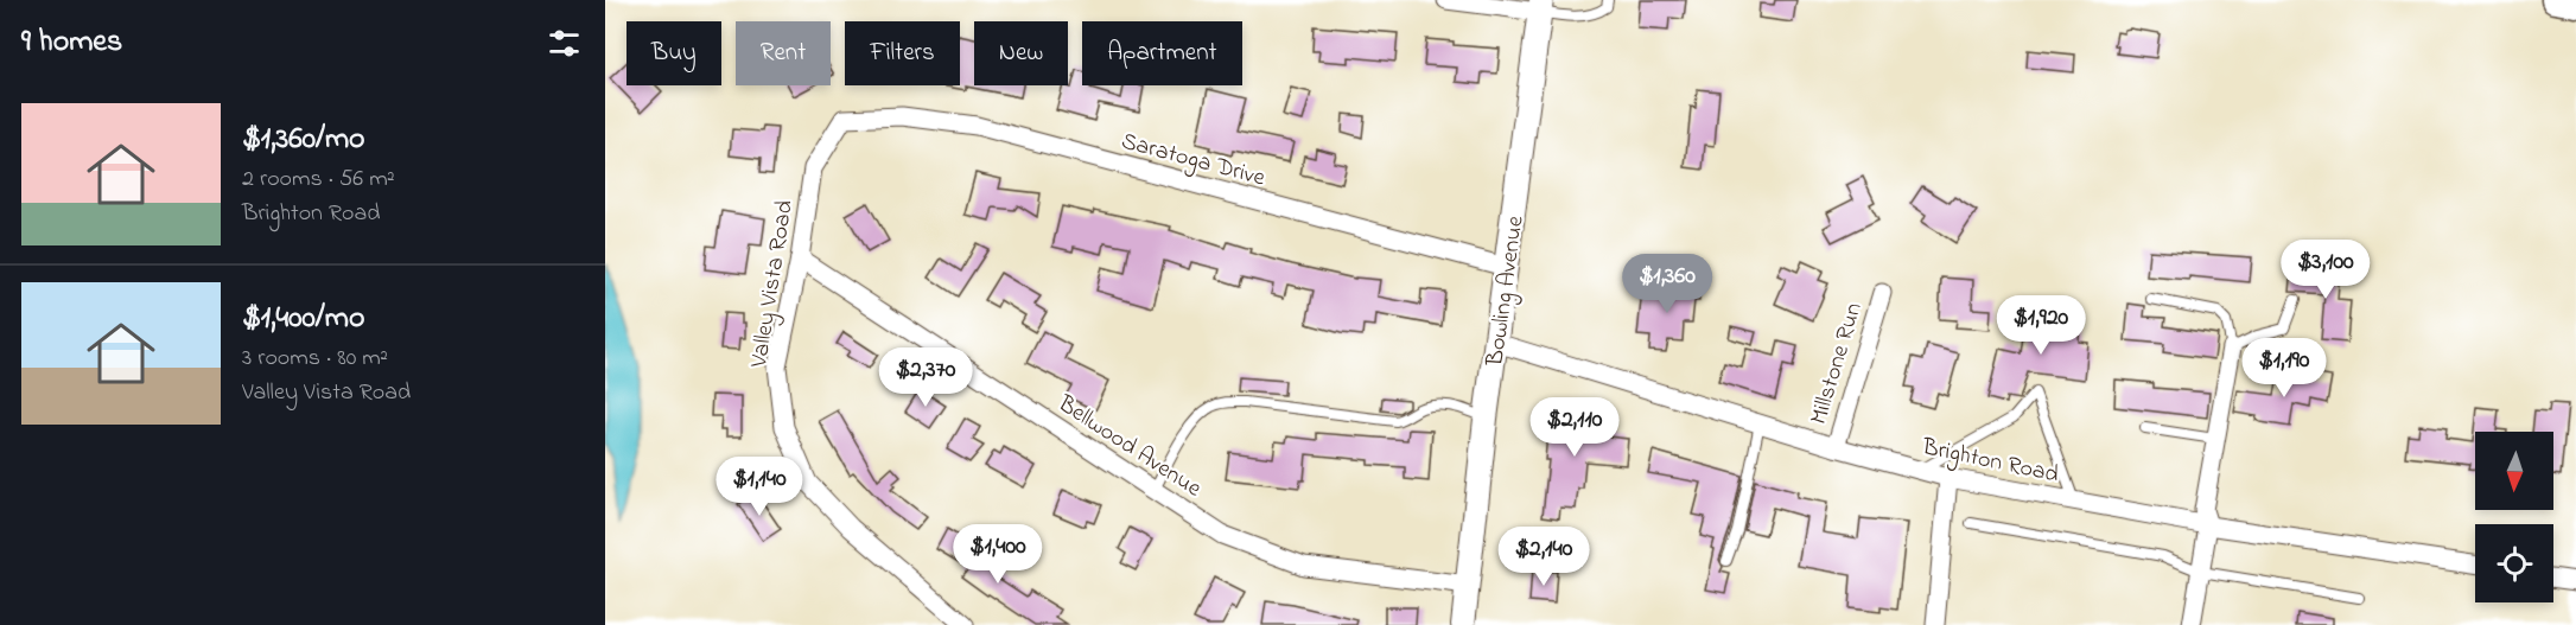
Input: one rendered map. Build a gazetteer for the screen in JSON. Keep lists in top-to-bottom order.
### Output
{
  "streets": {
    "street": [
      "Saratoga Drive",
      "Valley Vista Road",
      "Bowling Avenue",
      "Millstone Run",
      "Bellwood Avenue",
      "Brighton Road"
    ]
  },
  "crossings": [
    ["Saratoga Drive", "Valley Vista Road"],
    ["Saratoga Drive", "Bowling Avenue"],
    ["Valley Vista Road", "Bellwood Avenue"],
    ["Bowling Avenue", "Bellwood Avenue"],
    ["Bowling Avenue", "Brighton Road"],
    ["Millstone Run", "Brighton Road"]
  ],
  "north": "bottom",
  "page": {
    "heading": "9 homes",
    "chip": [
      "Buy",
      "Rent",
      "Filters",
      "New",
      "Apartment"
    ],
    "list": [
      {
        "name": "$1,360/mo",
        "note": "2 rooms · 56 m² · Brighton Road"
      },
      {
        "name": "$1,400/mo",
        "note": "3 rooms · 80 m² · Valley Vista Road"
      }
    ],
    "price": [
      "$3,100",
      "$1,360",
      "$1,920",
      "$1,190",
      "$2,370",
      "$2,110",
      "$1,140",
      "$1,400",
      "$2,140"
    ]
  }
}
